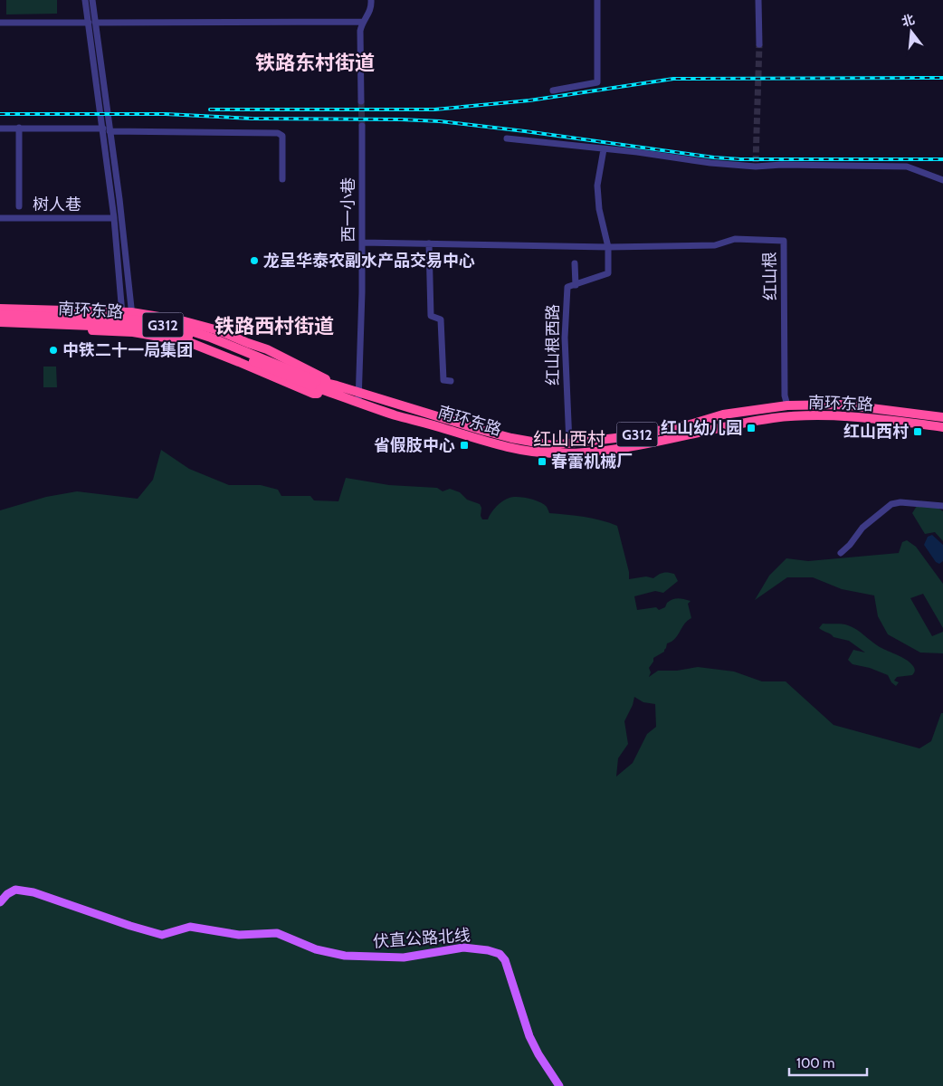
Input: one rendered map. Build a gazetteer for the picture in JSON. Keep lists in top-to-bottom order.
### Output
{
  "streets": {
    "highway": ["南环东路", "G312"],
    "main road": ["伏直公路北线"],
    "street": [
      "树人巷",
      "西一小巷",
      "红山根",
      "红山根西路"
    ]
  },
  "crossings": [
    ["西一小巷", "南环东路"],
    ["红山根", "南环东路"],
    ["红山根", "红山根西路"],
    ["南环东路", "红山根西路"]
  ],
  "districts": ["铁路东村街道", "铁路西村街道", "红山西村"],
  "places": {
    "other": ["龙呈华泰农副水产品交易中心", "中铁二十一局集团"],
    "transit": [
      "红山幼儿园",
      "红山西村",
      "省假肢中心",
      "春蕾机械厂"
    ]
  },
  "scale_bar": "100 m",
  "north": "top"
}
